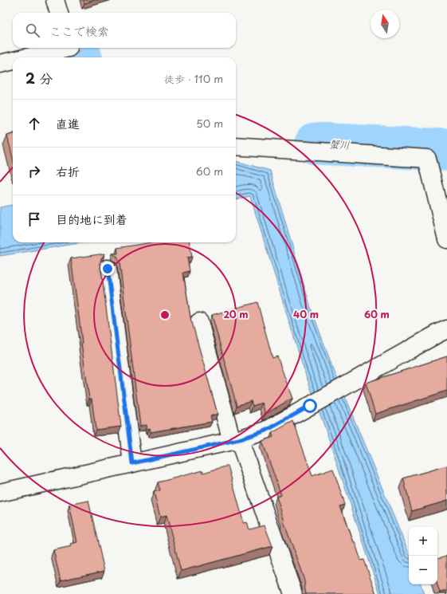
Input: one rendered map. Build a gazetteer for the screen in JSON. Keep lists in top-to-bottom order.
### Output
{
  "water": ["蟹川"],
  "north": "top",
  "page": {
    "search": "ここで検索",
    "heading": ["2 分", "徒歩 · 110 m"],
    "list": [
      ["直進", "50 m"],
      ["右折", "60 m"],
      "目的地に到着"
    ],
    "map_buttons": ["+", "−"]
  },
  "rings": ["20 m", "40 m", "60 m"]
}
